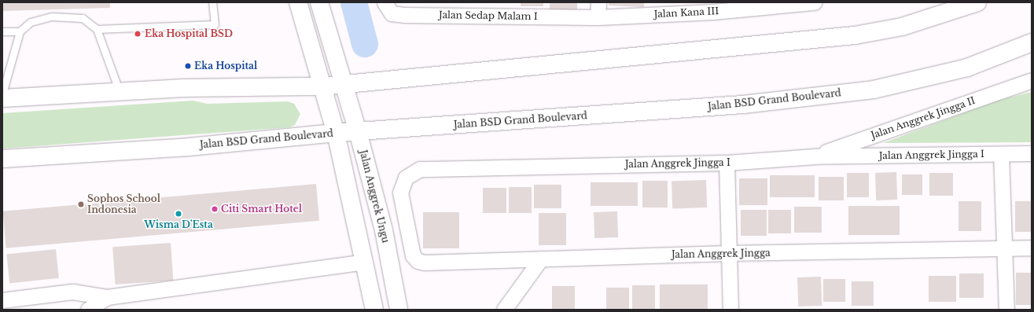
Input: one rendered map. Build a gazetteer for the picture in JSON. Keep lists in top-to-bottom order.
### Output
{
  "streets": {
    "main road": ["Jalan BSD Grand Boulevard", "Jalan Anggrek Ungu"],
    "street": [
      "Jalan Kana III",
      "Jalan Sedap Malam I",
      "Jalan Anggrek Jingga II",
      "Jalan Anggrek Jingga I",
      "Jalan Anggrek Jingga"
    ]
  },
  "crossings": [
    ["Jalan Kana III", "Jalan Sedap Malam I"],
    ["Jalan BSD Grand Boulevard", "Jalan Anggrek Ungu"],
    ["Jalan Anggrek Jingga II", "Jalan Anggrek Jingga I"],
    ["Jalan Anggrek Jingga I", "Jalan Anggrek Jingga"]
  ],
  "places": [
    "Eka Hospital BSD",
    "Eka Hospital",
    "Sophos School Indonesia",
    "Citi Smart Hotel",
    "Wisma D'Esta"
  ]
}
